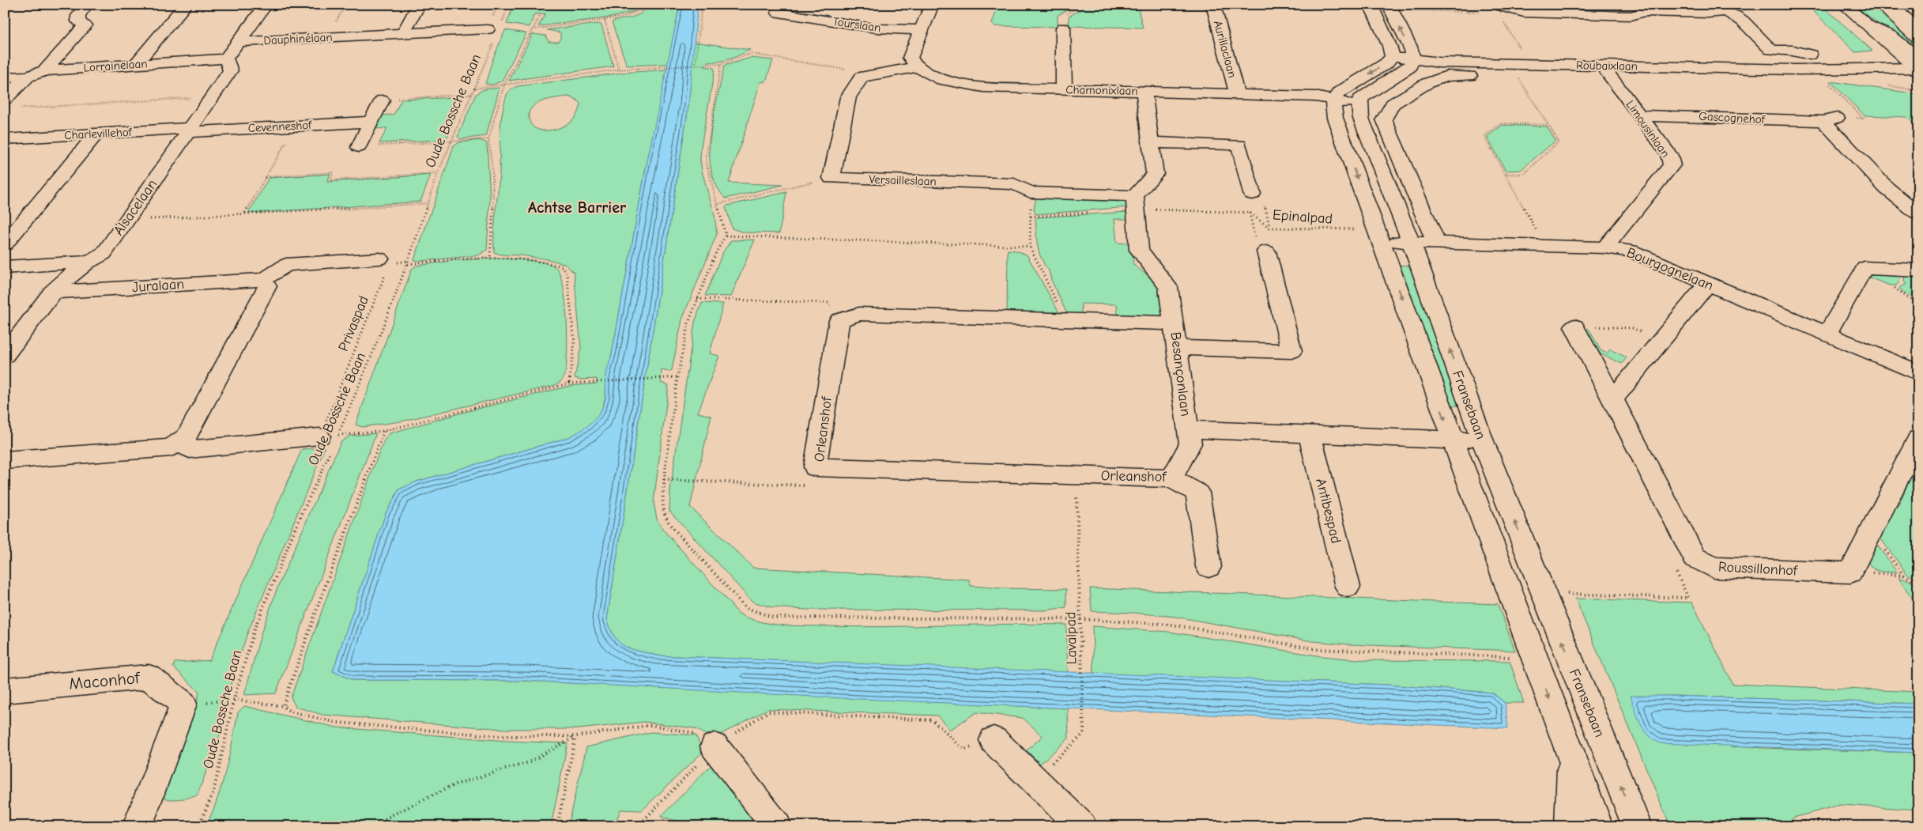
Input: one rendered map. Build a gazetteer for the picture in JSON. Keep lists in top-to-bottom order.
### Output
{
  "streets": {
    "street": [
      "Tourslaan",
      "Dauphinélaan",
      "Aurillaclaan",
      "Lorrainelaan",
      "Roubaixlaan",
      "Chamonixlaan",
      "Gascognehof",
      "Cevenneshof",
      "Limousinlaan",
      "Charlevillehof",
      "Versailleslaan",
      "Alsacelaan",
      "Bourgognelaan",
      "Juralaan",
      "Besançonlaan",
      "Fransebaan",
      "Orleanshof",
      "Antibespad",
      "Roussillonhof",
      "Maconhof"
    ],
    "path": [
      "Oude Bossche Baan",
      "Epinalpad",
      "Privaspad",
      "Lavalpad"
    ]
  },
  "crossings": [
    ["Dauphinélaan", "Oude Bossche Baan"],
    ["Aurillaclaan", "Chamonixlaan"],
    ["Lorrainelaan", "Alsacelaan"],
    ["Roubaixlaan", "Limousinlaan"],
    ["Roubaixlaan", "Bourgognelaan"],
    ["Chamonixlaan", "Fransebaan"],
    ["Oude Bossche Baan", "Privaspad"],
    ["Gascognehof", "Limousinlaan"],
    ["Cevenneshof", "Charlevillehof"],
    ["Cevenneshof", "Alsacelaan"],
    ["Limousinlaan", "Bourgognelaan"],
    ["Charlevillehof", "Alsacelaan"],
    ["Versailleslaan", "Besançonlaan"],
    ["Alsacelaan", "Juralaan"],
    ["Epinalpad", "Bourgognelaan"],
    ["Epinalpad", "Fransebaan"],
    ["Bourgognelaan", "Fransebaan"],
    ["Besançonlaan", "Fransebaan"],
    ["Besançonlaan", "Orleanshof"],
    ["Besançonlaan", "Antibespad"],
    ["Orleanshof", "Lavalpad"]
  ],
  "districts": ["Achtse Barrier"]
}
